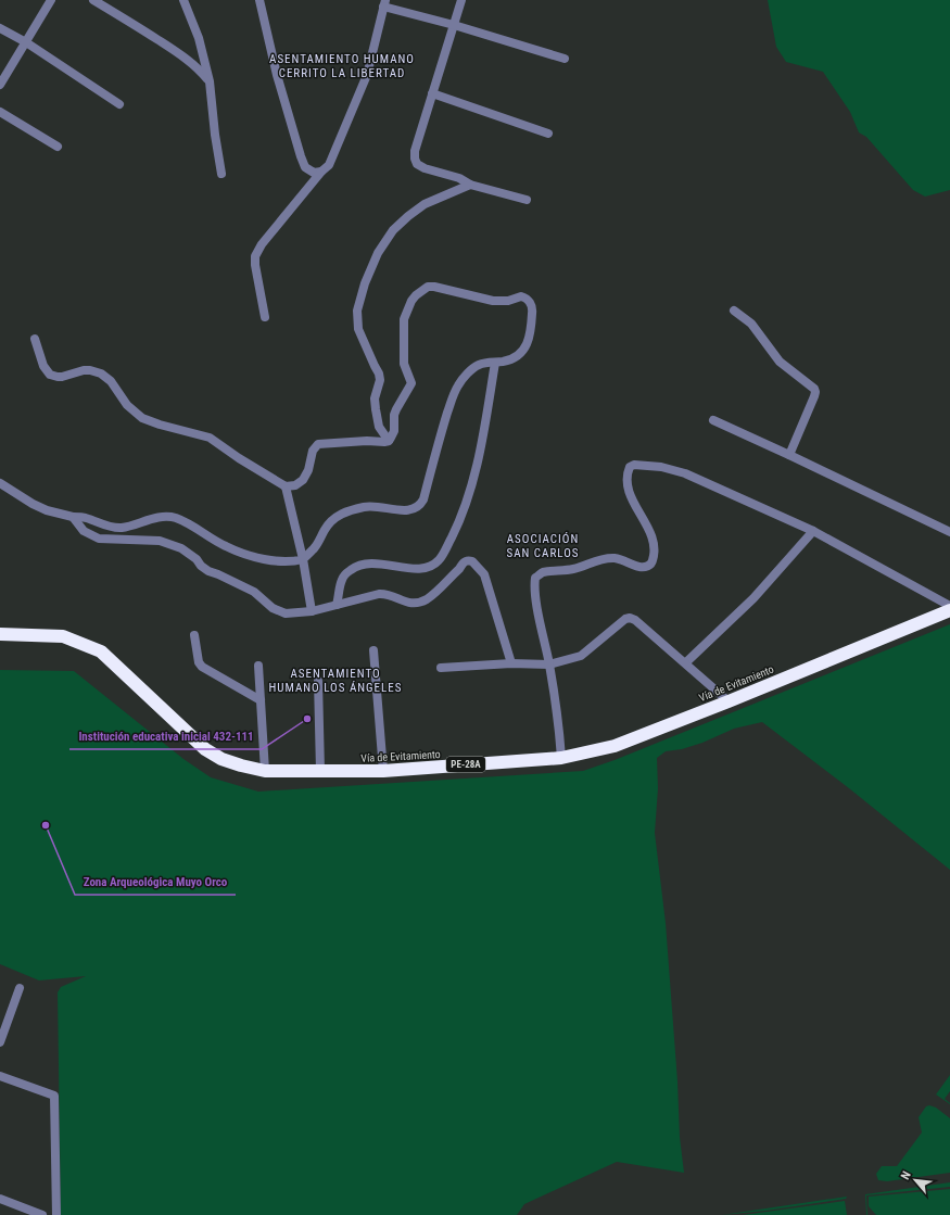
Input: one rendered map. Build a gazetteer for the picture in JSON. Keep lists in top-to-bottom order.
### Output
{
  "streets": {
    "highway": ["Vía de Evitamiento", "PE-28A"]
  },
  "districts": ["ASENTAMIENTO HUMANO CERRITO LA LIBERTAD", "ASOCIACIÓN SAN CARLOS", "ASENTAMIENTO HUMANO LOS ÁNGELES"],
  "places": ["Institución educativa inicial 432-111", "Zona Arqueológica Muyo Orco"],
  "north": "top left"
}
